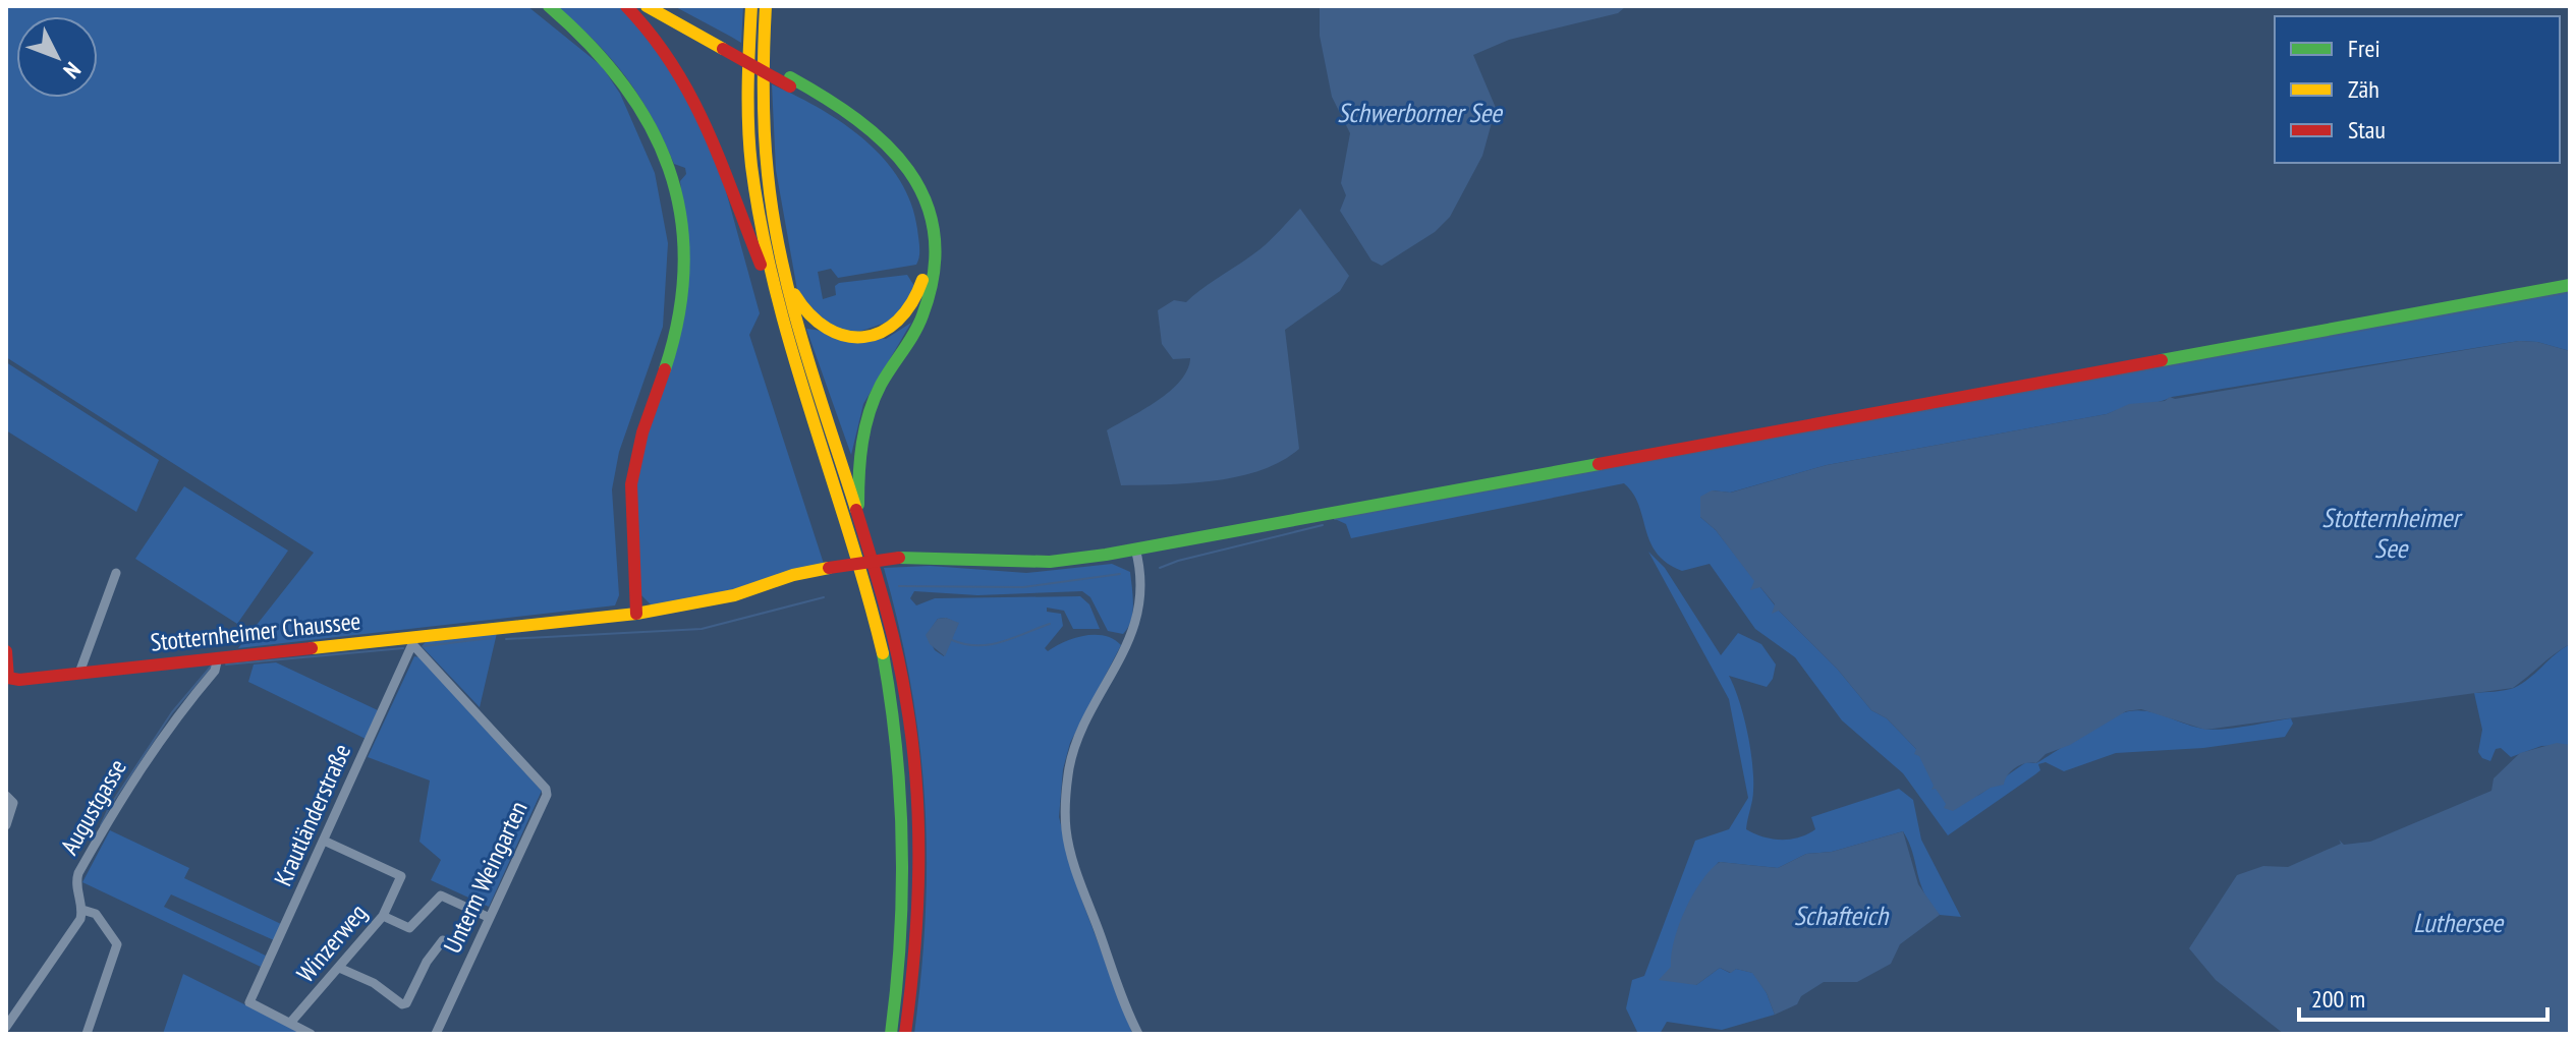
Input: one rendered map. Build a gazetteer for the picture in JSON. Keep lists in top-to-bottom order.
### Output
{
  "streets": {
    "main road": ["Stotternheimer Chaussee"],
    "street": [
      "Augustgasse",
      "Krautländerstraße",
      "Unterm Weingarten",
      "Winzerweg"
    ]
  },
  "crossings": [
    ["Stotternheimer Chaussee", "Augustgasse"],
    ["Stotternheimer Chaussee", "Krautländerstraße"],
    ["Stotternheimer Chaussee", "Unterm Weingarten"],
    ["Krautländerstraße", "Unterm Weingarten"],
    ["Krautländerstraße", "Winzerweg"]
  ],
  "water": [
    "Schwerborner See",
    "Stotternheimer See",
    "Schafteich",
    "Luthersee"
  ],
  "legend": ["Frei", "Zäh", "Stau"],
  "scale_bar": "200 m",
  "north": "bottom right"
}
